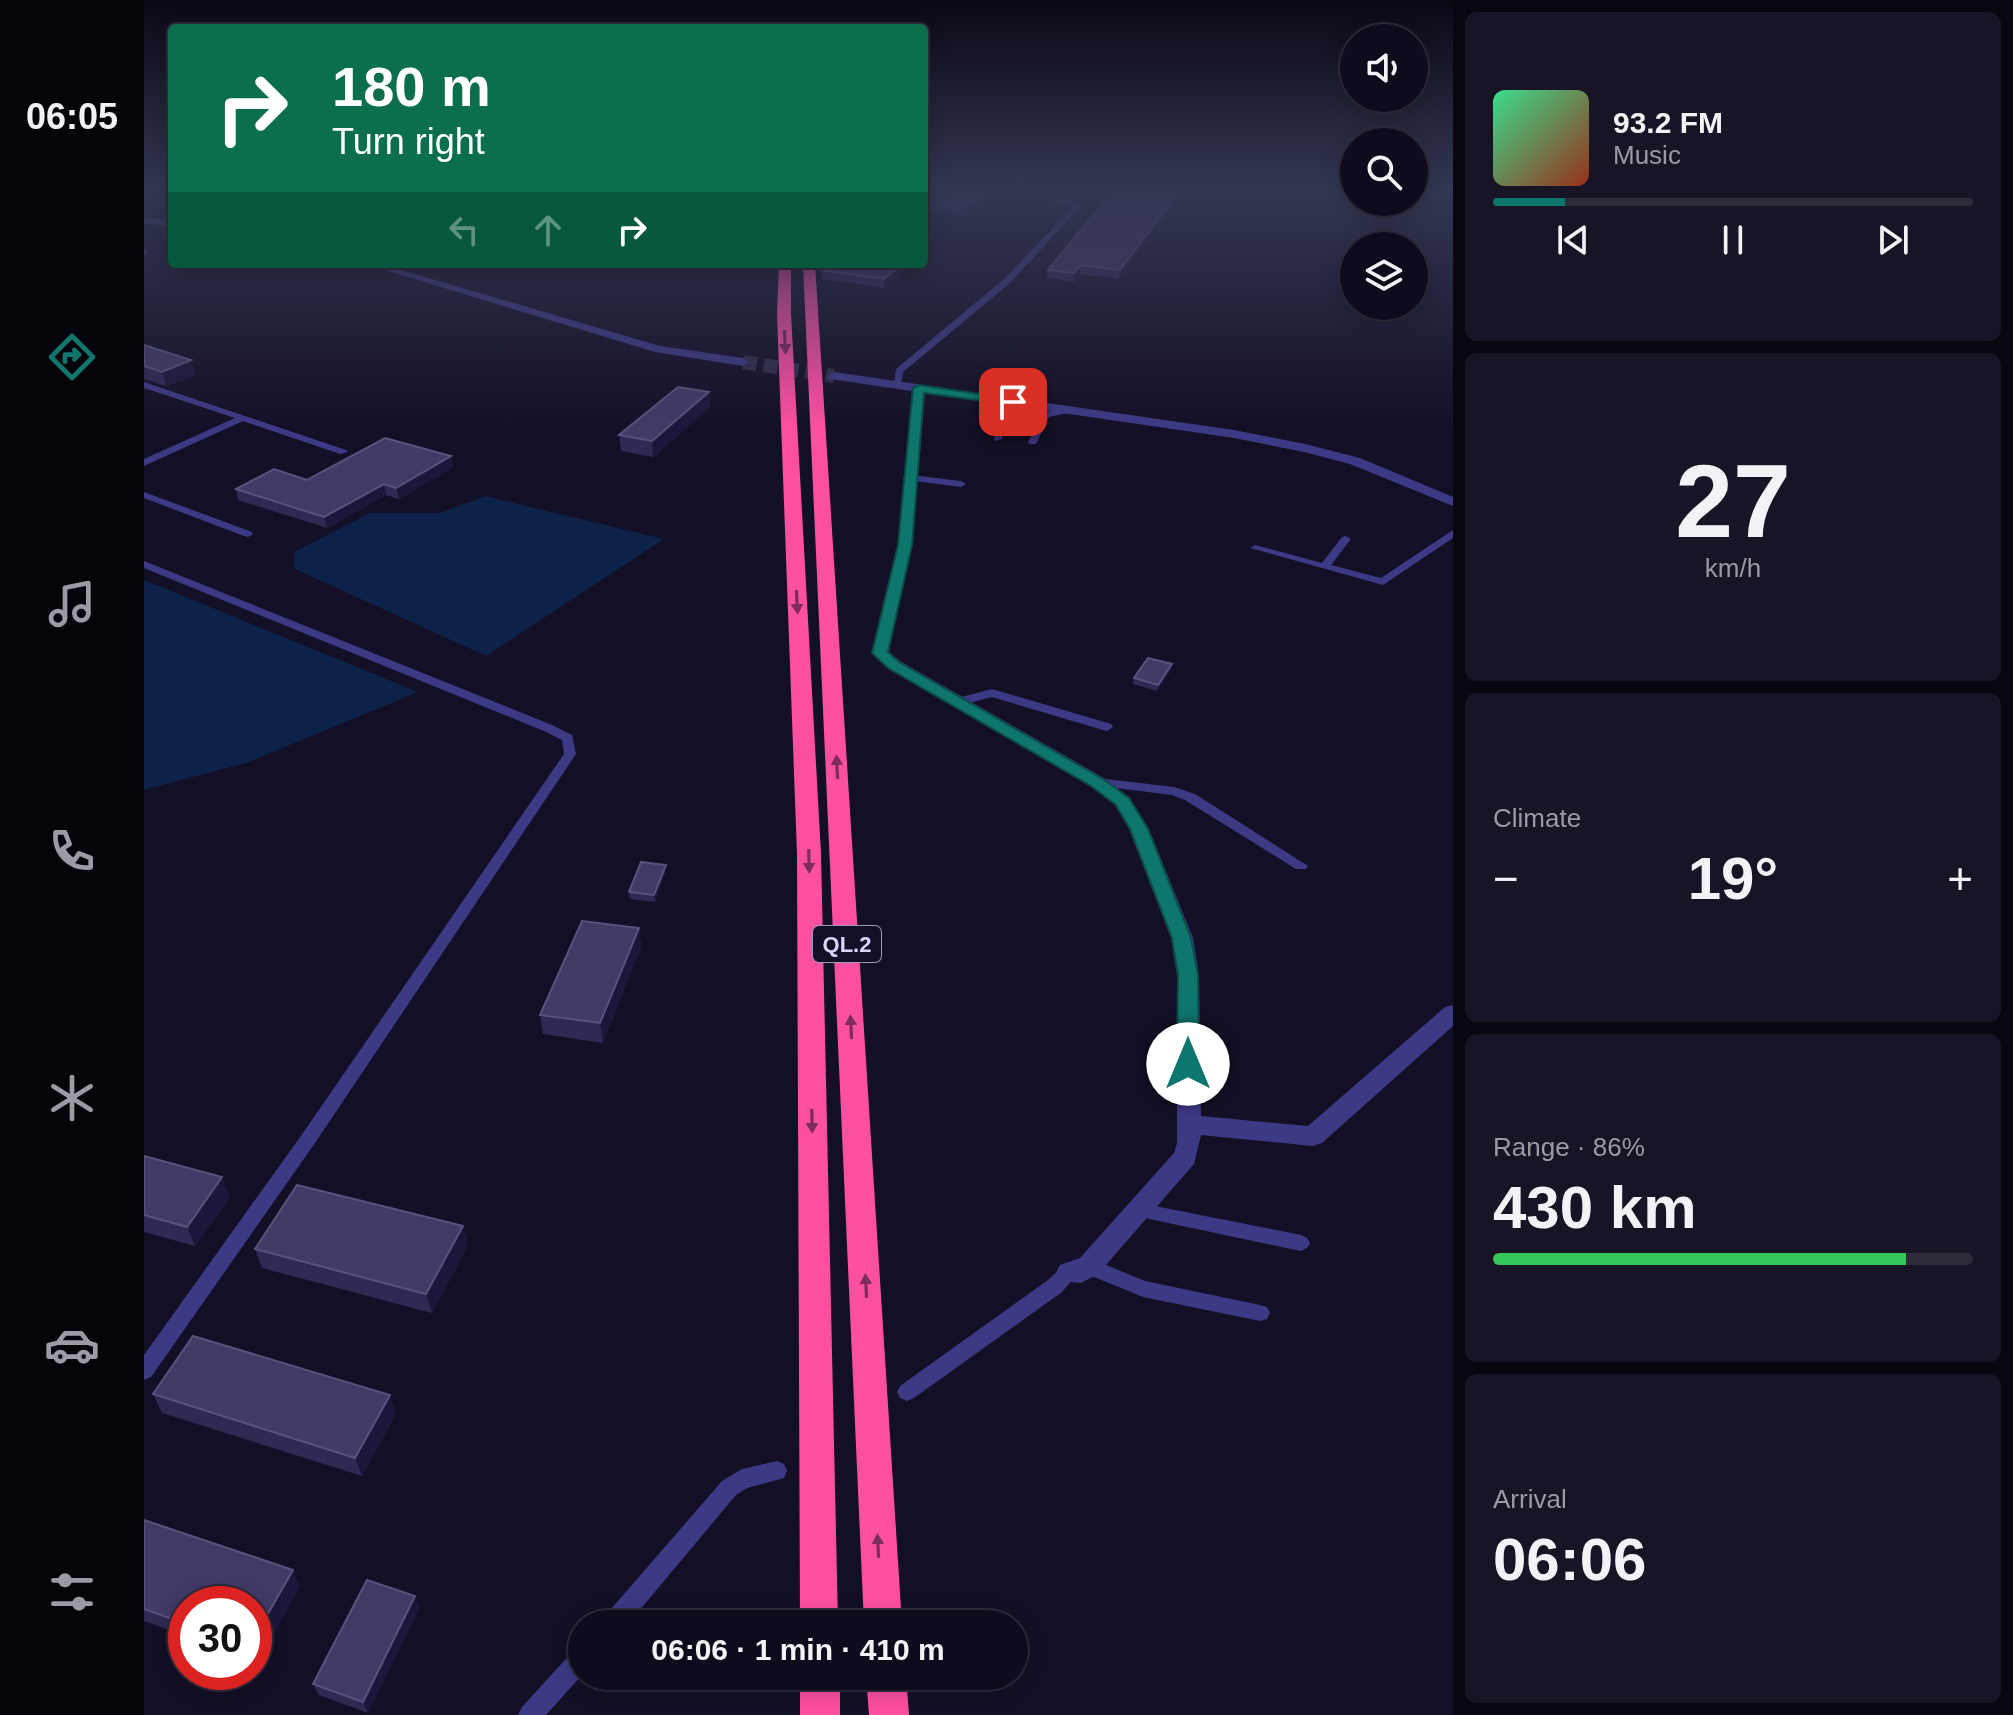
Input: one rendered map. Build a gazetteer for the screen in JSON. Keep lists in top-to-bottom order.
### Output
{
  "streets": {
    "highway": ["QL.2"]
  },
  "page": {
    "tabs": "06:05",
    "turn": ["180 m", "Turn right"],
    "song": ["93.2 FM", "Music"],
    "tile": [
      ["27", "km/h"],
      "Climate",
      ["Range · 86%", "430 km"],
      ["Arrival", "06:06"]
    ],
    "heat": ["−", "19°", "+"],
    "limit": "30",
    "trip": "06:06 · 1 min · 410 m"
  }
}
